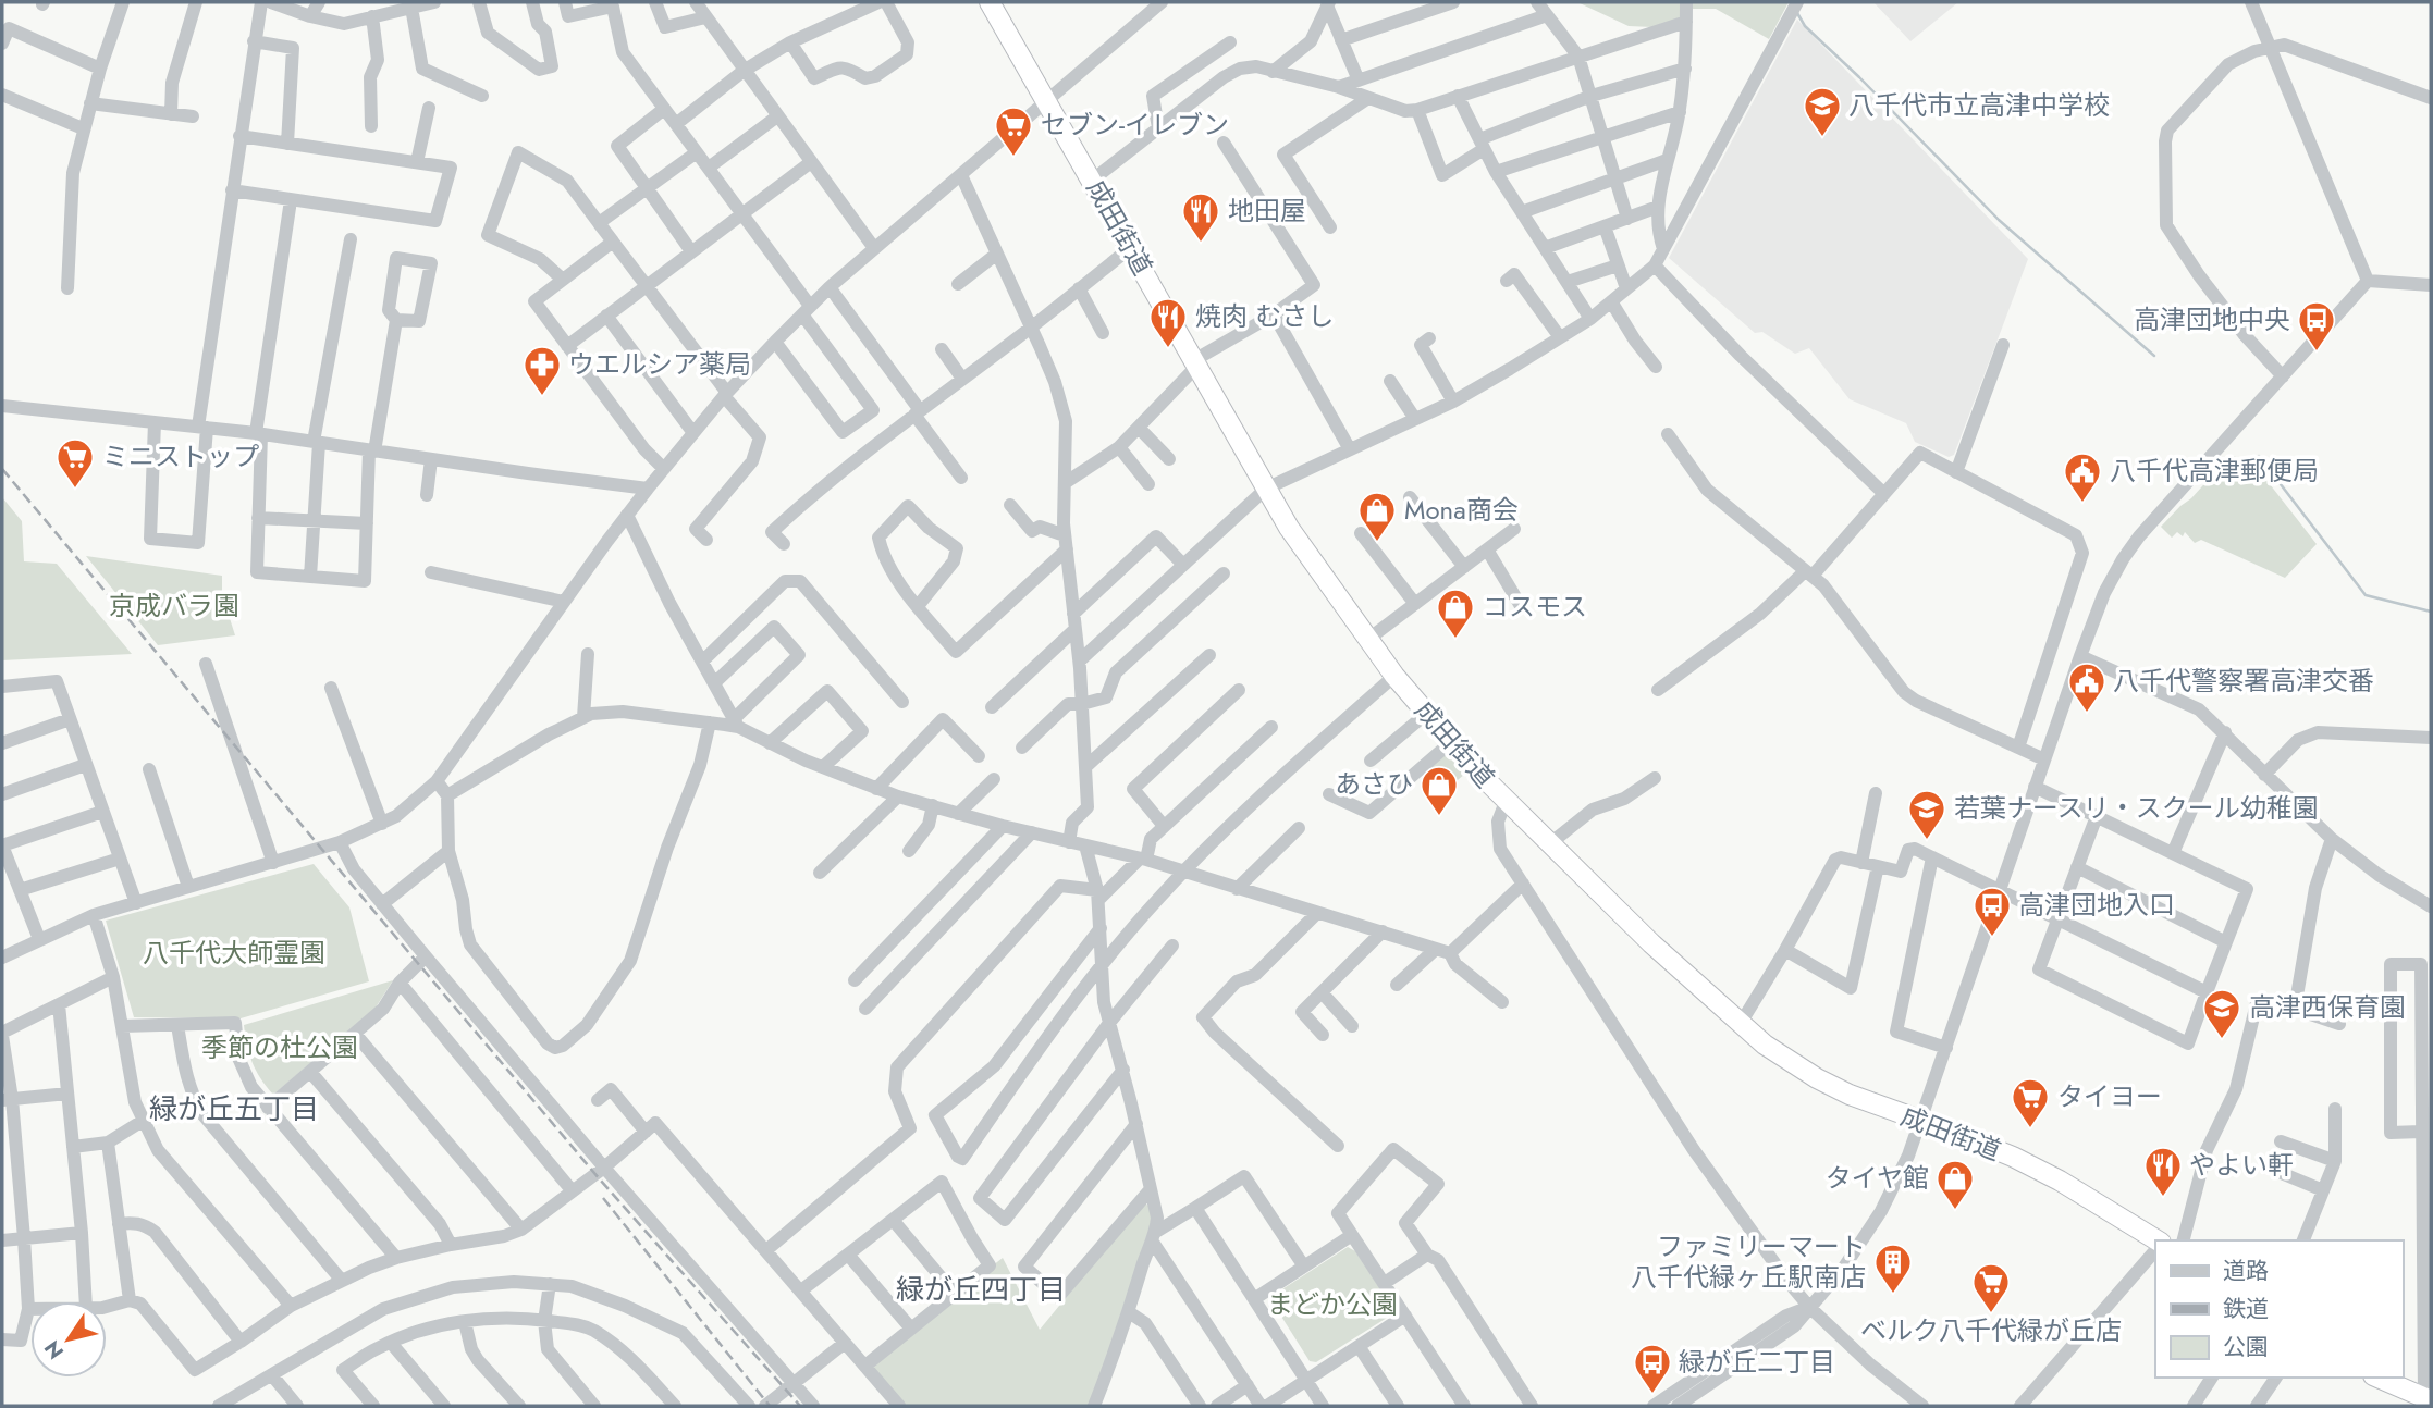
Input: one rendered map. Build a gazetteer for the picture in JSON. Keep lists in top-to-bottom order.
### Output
{
  "streets": {
    "highway": ["成田街道"]
  },
  "districts": ["緑が丘五丁目", "緑が丘四丁目"],
  "parks": [
    "京成バラ園",
    "八千代大師霊園",
    "季節の杜公園",
    "まどか公園"
  ],
  "places": {
    "school or university": ["八千代市立高津中学校", "若葉ナースリ・スクール幼稚園", "高津西保育園"],
    "supermarket": [
      "セブン-イレブン",
      "ミニストップ",
      "タイヨー",
      "ベルク八千代緑が丘店"
    ],
    "restaurant": ["地田屋", "焼肉 むさし", "やよい軒"],
    "bus stop": ["高津団地中央", "高津団地入口", "緑が丘二丁目"],
    "pharmacy": ["ウエルシア薬局"],
    "public building": ["八千代高津郵便局", "八千代警察署高津交番"],
    "shop": [
      "Mona商会",
      "コスモス",
      "あさひ",
      "タイヤ館"
    ],
    "building": ["ファミリーマート 八千代緑ヶ丘駅南店"]
  },
  "legend": ["道路", "鉄道", "公園"],
  "north": "bottom left"
}
